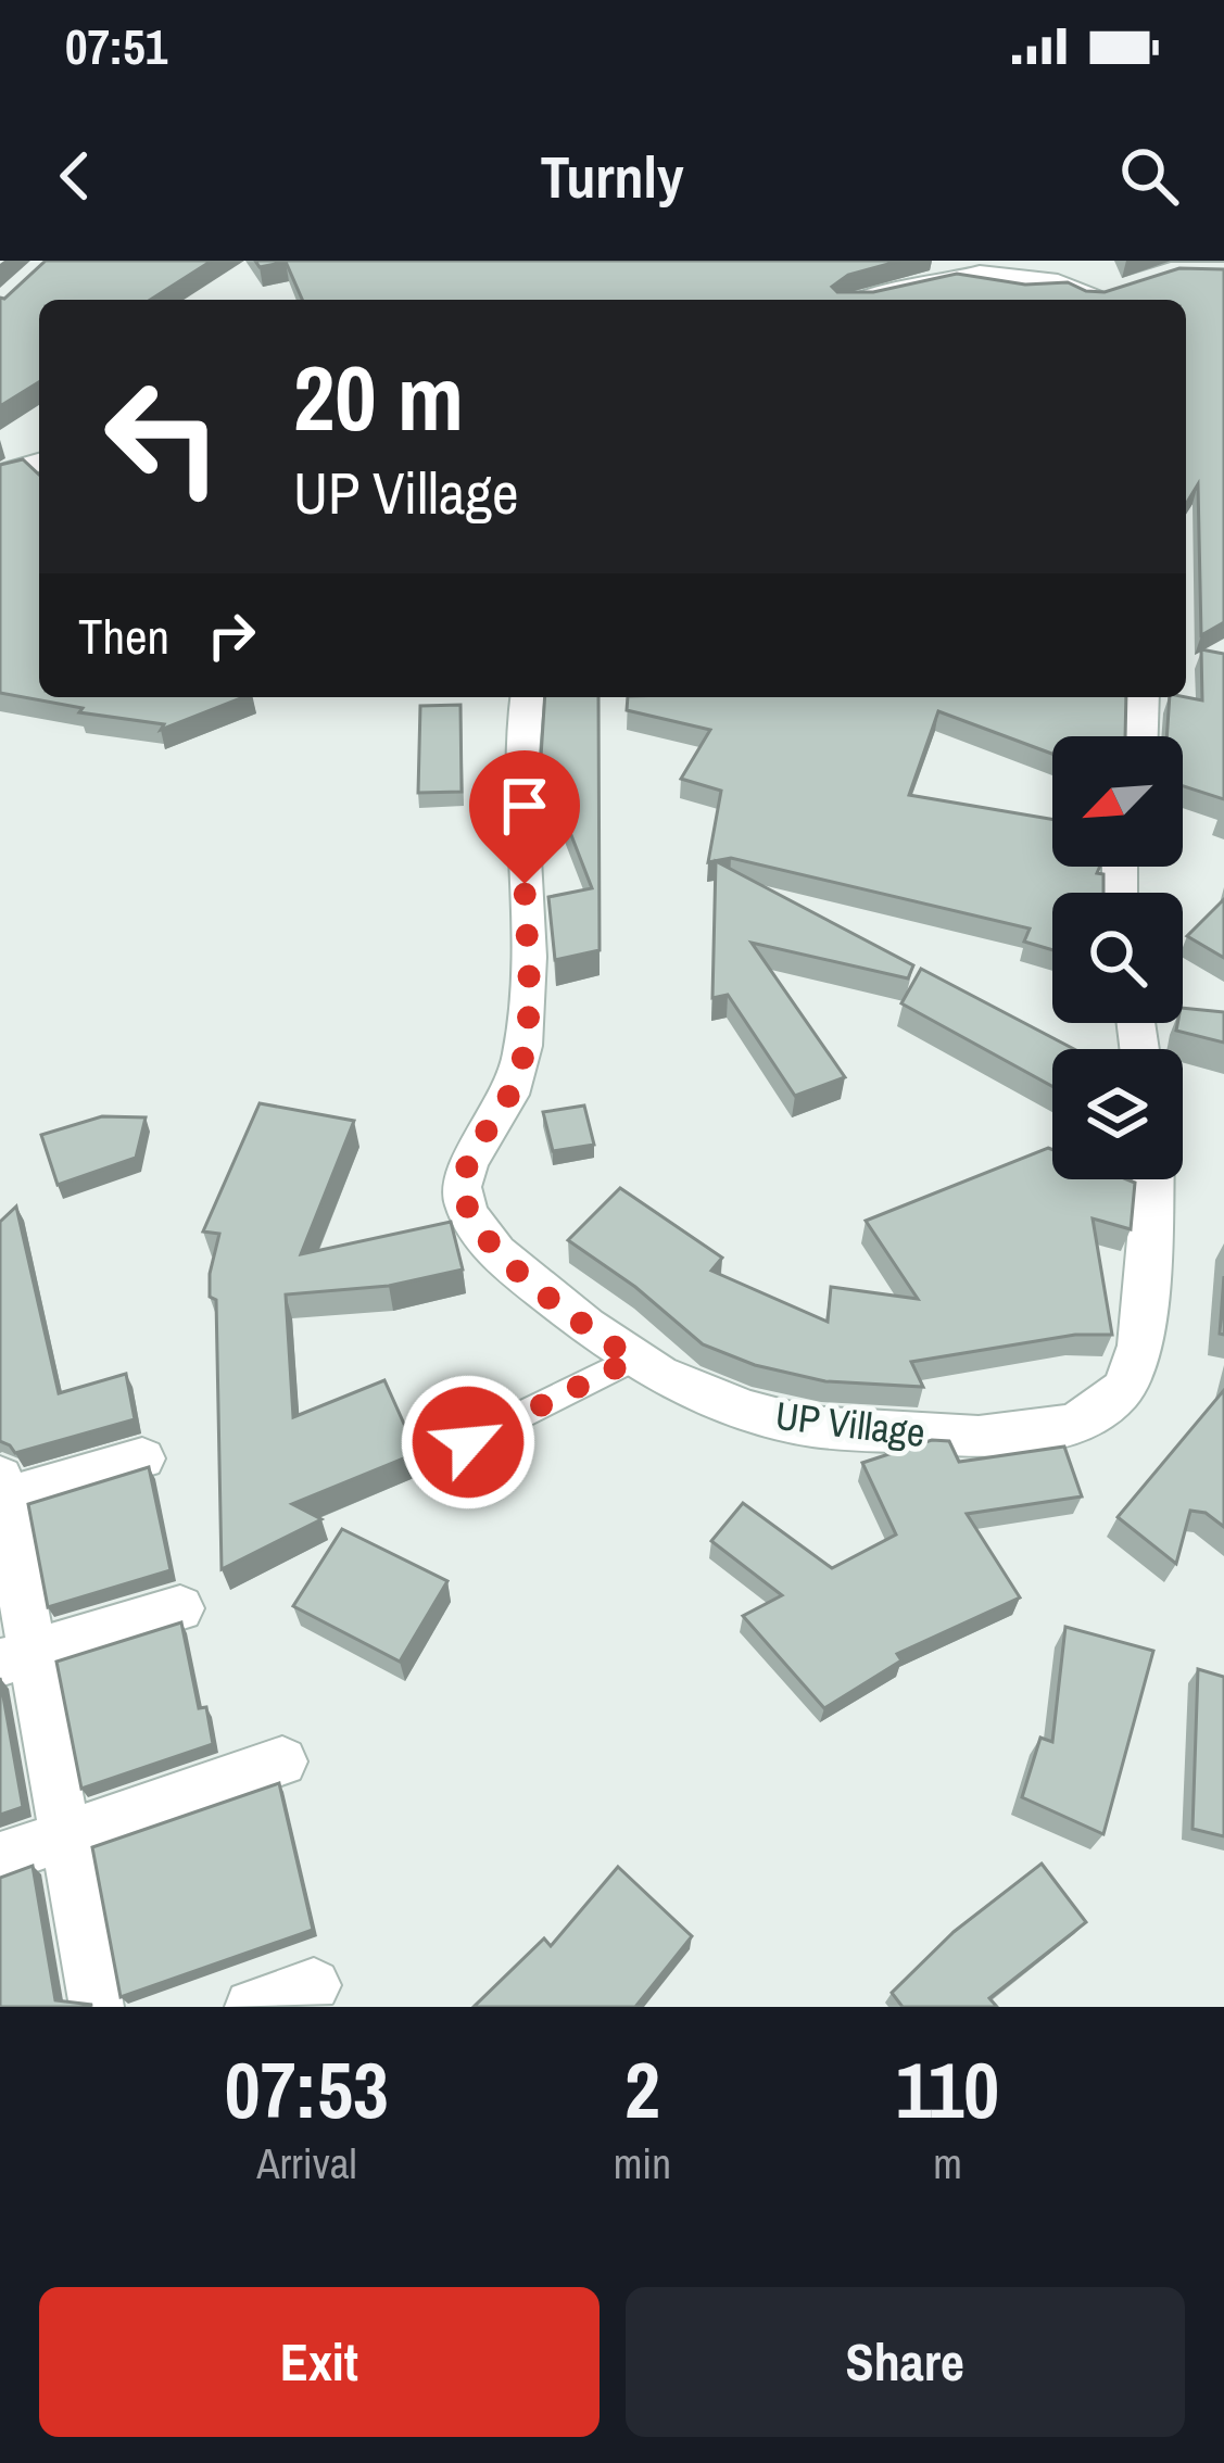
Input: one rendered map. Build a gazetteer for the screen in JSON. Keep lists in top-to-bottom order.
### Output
{
  "streets": {
    "street": ["UP Village"]
  },
  "north": "bottom left",
  "page": {
    "status": "07:51",
    "header": "Turnly",
    "turn": ["20 m", "UP Village"],
    "then": "Then",
    "eta": [
      "07:53",
      "Arrival",
      "2",
      "min",
      "110",
      "m"
    ],
    "buttons": ["Exit", "Share"]
  }
}
